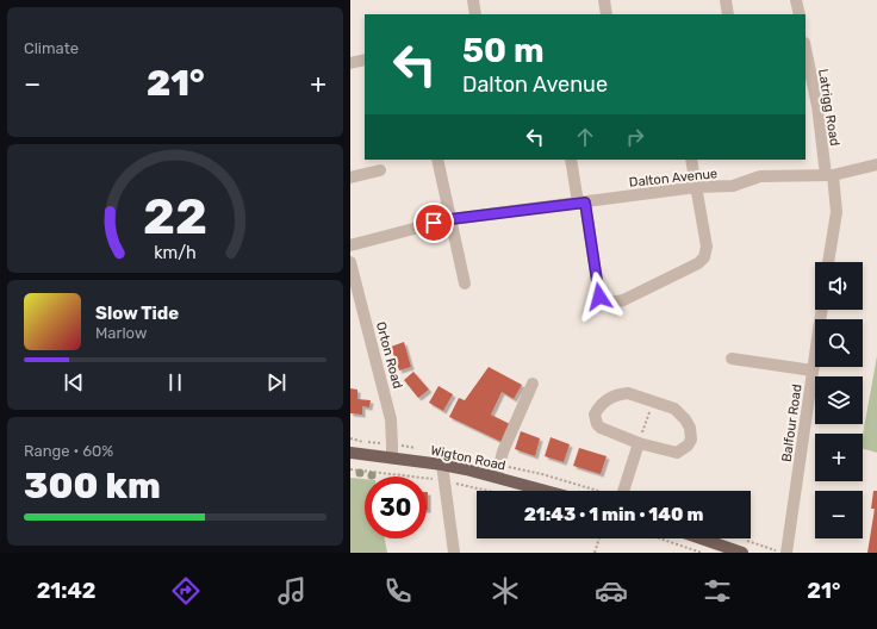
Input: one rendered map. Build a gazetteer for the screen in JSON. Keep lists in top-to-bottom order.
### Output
{
  "streets": {
    "main road": ["Wigton Road"],
    "street": [
      "Latrigg Road",
      "Dalton Avenue",
      "Orton Road",
      "Balfour Road"
    ]
  },
  "crossings": [
    ["Latrigg Road", "Dalton Avenue"],
    ["Orton Road", "Wigton Road"]
  ],
  "page": {
    "tile": [
      "Climate",
      ["Range · 60%", "300 km"]
    ],
    "turn": ["50 m", "Dalton Avenue"],
    "heat": ["−", "21°", "+"],
    "map_buttons": ["+", "−"],
    "song": ["Slow Tide", "Marlow"],
    "limit": "30",
    "trip": "21:43 · 1 min · 140 m",
    "tabs": ["21:42", "21°"],
    "gauge": ["22", "km/h"]
  }
}
